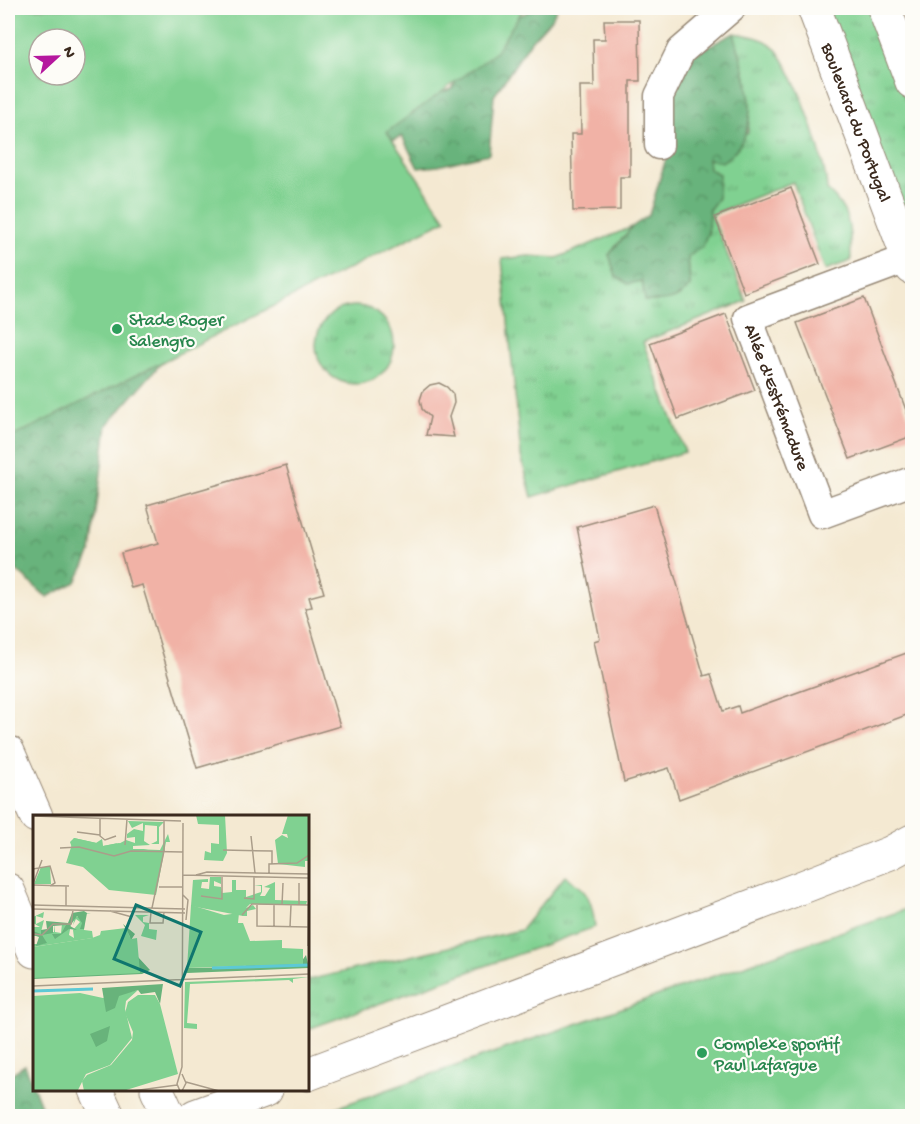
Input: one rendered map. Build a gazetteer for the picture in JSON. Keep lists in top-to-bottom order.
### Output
{
  "streets": {
    "main road": ["Boulevard du Portugal"],
    "street": ["Allée d'Estrémadure"]
  },
  "crossings": [
    ["Boulevard du Portugal", "Allée d'Estrémadure"]
  ],
  "places": ["Stade Roger Salengro", "Complexe sportif Paul Lafargue"],
  "north": "right"
}
